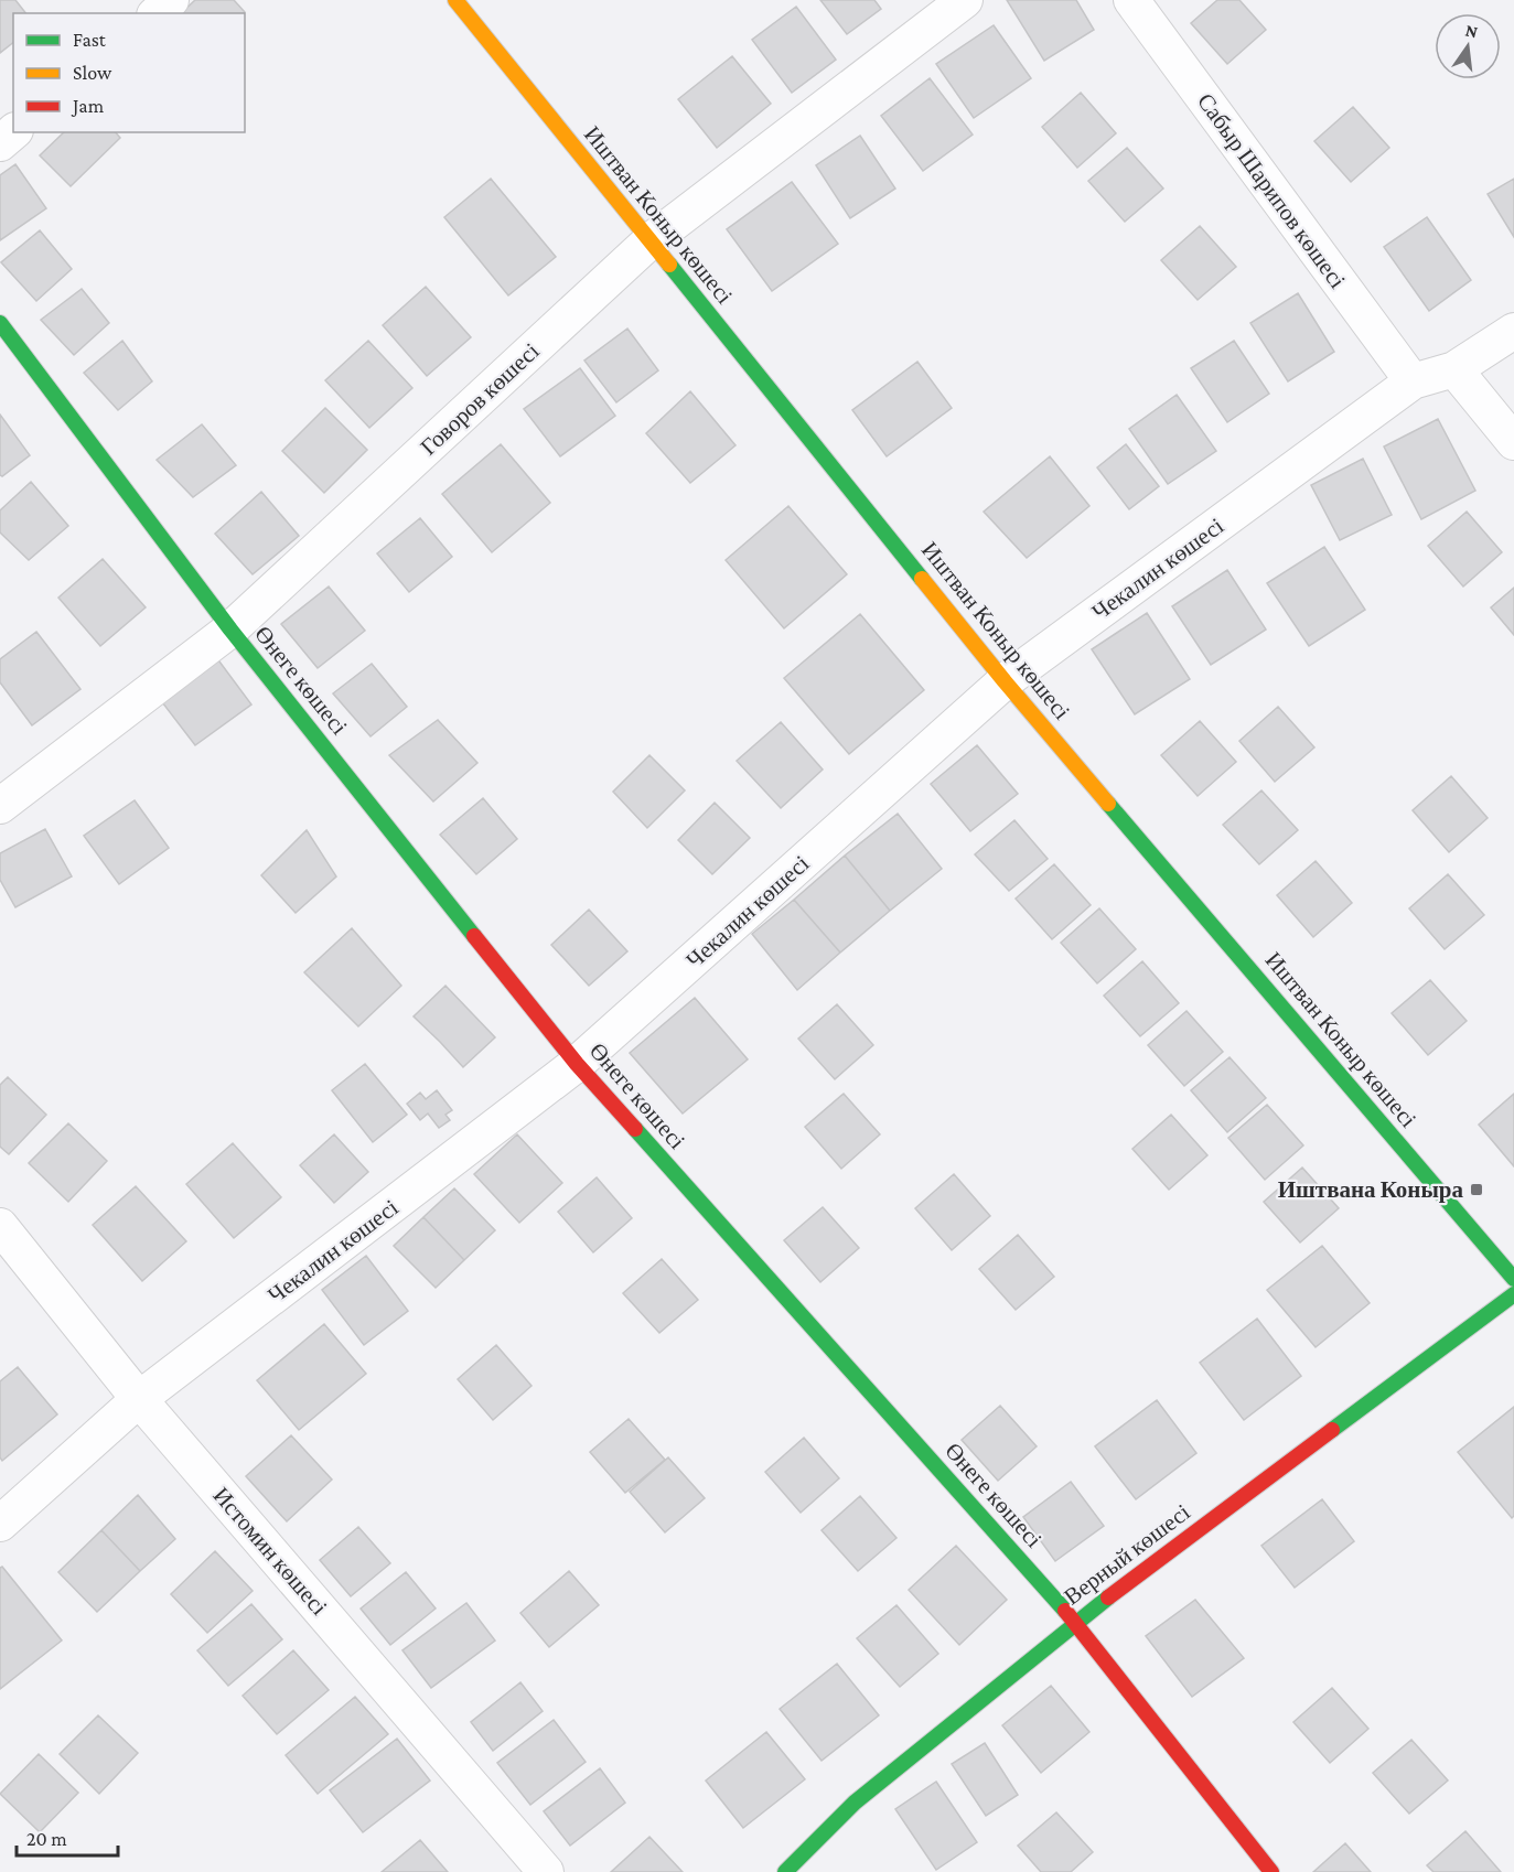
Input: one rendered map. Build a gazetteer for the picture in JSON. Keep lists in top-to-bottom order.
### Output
{
  "streets": {
    "street": [
      "Сабыр Шарипов көшесі",
      "Иштван Коныр көшесі",
      "Говоров көшесі",
      "Чекалин көшесі",
      "Өнеге көшесі",
      "Истомин көшесі",
      "Верный көшесі"
    ]
  },
  "crossings": [
    ["Сабыр Шарипов көшесі", "Чекалин көшесі"],
    ["Иштван Коныр көшесі", "Говоров көшесі"],
    ["Иштван Коныр көшесі", "Чекалин көшесі"],
    ["Говоров көшесі", "Өнеге көшесі"],
    ["Чекалин көшесі", "Өнеге көшесі"],
    ["Чекалин көшесі", "Истомин көшесі"],
    ["Өнеге көшесі", "Верный көшесі"]
  ],
  "places": {
    "transit": ["Иштвана Коныра"]
  },
  "legend": ["Fast", "Slow", "Jam"],
  "scale_bar": "20 m",
  "north": "top"
}
